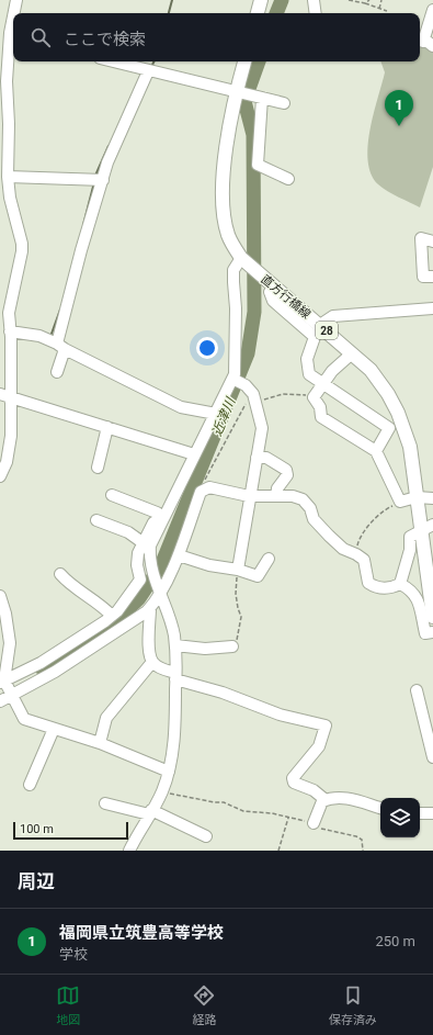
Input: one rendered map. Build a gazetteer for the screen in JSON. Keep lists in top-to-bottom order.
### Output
{
  "streets": {
    "main road": ["直方行橋線", "28"]
  },
  "water": ["近津川"],
  "scale_bar": "100 m",
  "page": {
    "search": "ここで検索",
    "pins": "1",
    "scale": "100 m",
    "heading": "周辺",
    "list": [
      {
        "mark": "1",
        "name": "福岡県立筑豊高等学校",
        "note": "学校",
        "value": "250 m"
      }
    ],
    "nav": ["地図", "経路", "保存済み"]
  }
}
